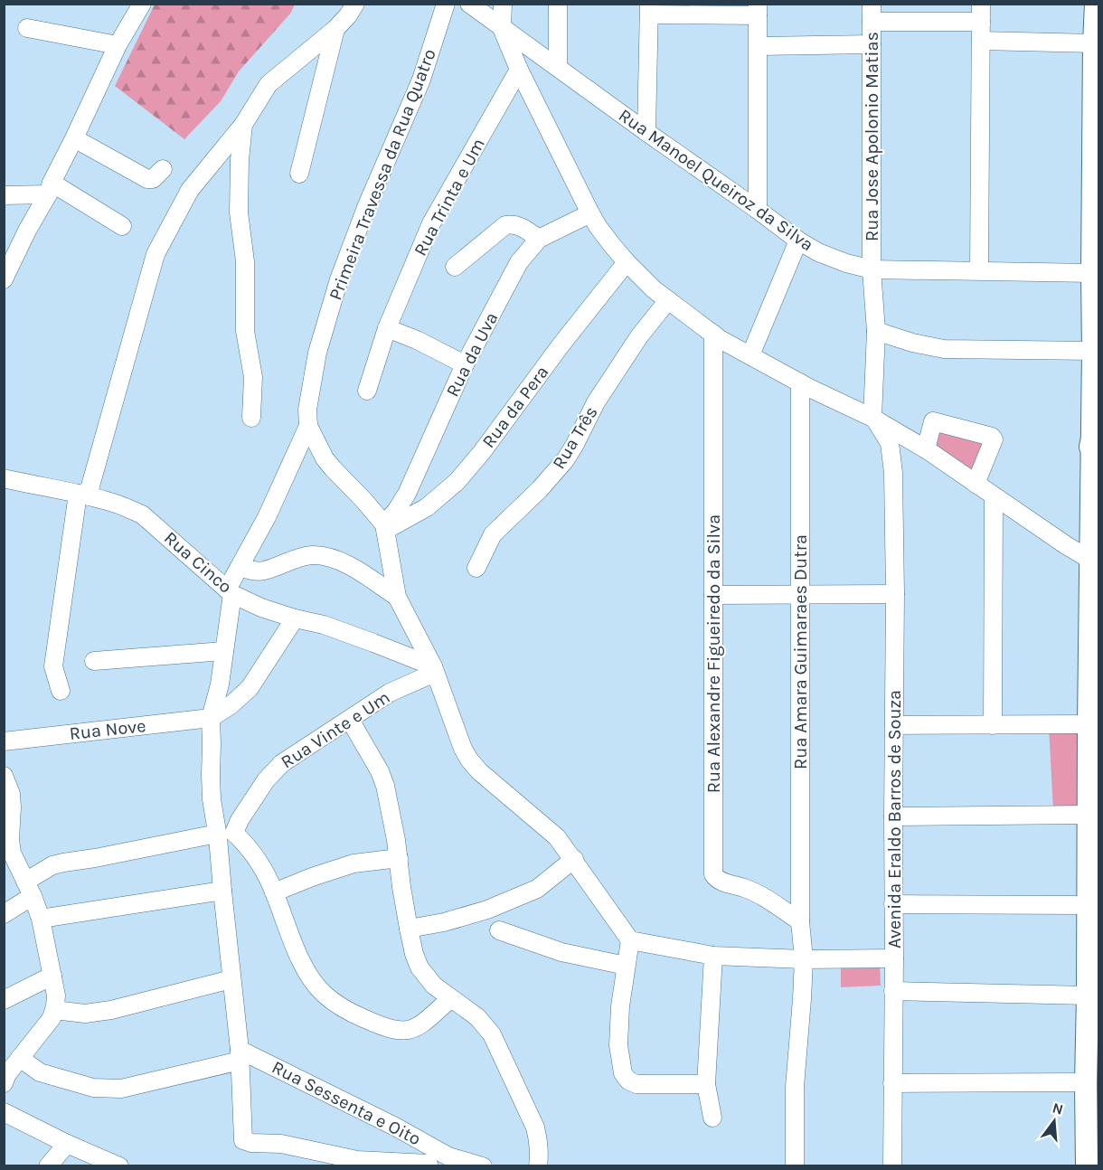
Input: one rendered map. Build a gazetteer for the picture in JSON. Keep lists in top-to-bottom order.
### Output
{
  "streets": {
    "street": [
      "Rua Jose Apolonio Matias",
      "Primeira Travessa da Rua Quatro",
      "Rua Manoel Queiroz da Silva",
      "Rua Trinta e Um",
      "Rua da Uva",
      "Rua da Pera",
      "Rua Três",
      "Rua Cinco",
      "Rua Amara Guimaraes Dutra",
      "Rua Alexandre Figueiredo da Silva",
      "Rua Nove",
      "Rua Vinte e Um",
      "Avenida Eraldo Barros de Souza",
      "Rua Sessenta e Oito"
    ]
  },
  "crossings": [
    ["Rua Jose Apolonio Matias", "Rua Manoel Queiroz da Silva"],
    ["Rua Jose Apolonio Matias", "Avenida Eraldo Barros de Souza"],
    ["Primeira Travessa da Rua Quatro", "Rua da Uva"],
    ["Primeira Travessa da Rua Quatro", "Rua da Pera"],
    ["Primeira Travessa da Rua Quatro", "Rua Cinco"],
    ["Primeira Travessa da Rua Quatro", "Rua Vinte e Um"],
    ["Rua da Uva", "Rua da Pera"],
    ["Rua Cinco", "Rua Vinte e Um"],
    ["Rua Amara Guimaraes Dutra", "Rua Alexandre Figueiredo da Silva"]
  ],
  "north": "top"
}
